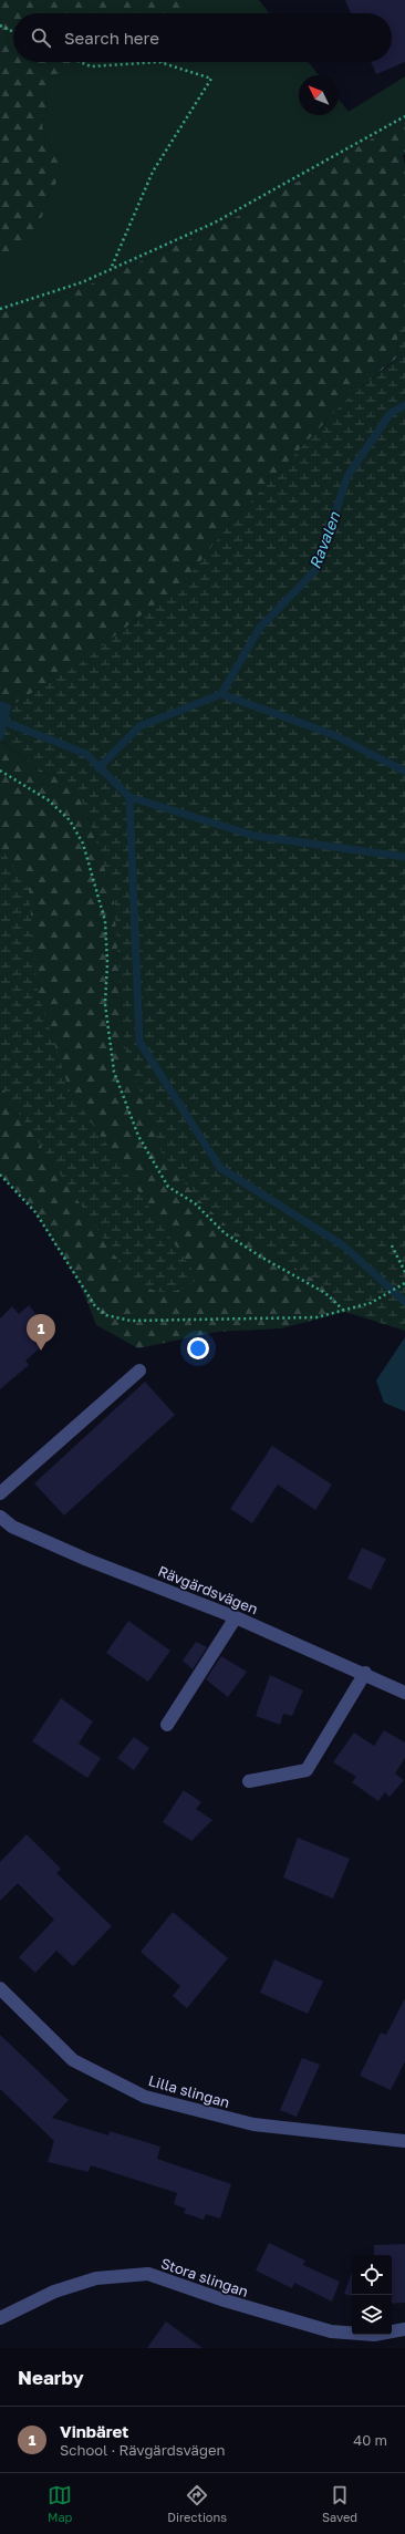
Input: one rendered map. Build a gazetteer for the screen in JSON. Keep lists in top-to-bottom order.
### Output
{
  "streets": {
    "street": ["Rävgärdsvägen", "Lilla slingan", "Stora slingan"]
  },
  "water": ["Ravalen"],
  "north": "top left",
  "page": {
    "search": "Search here",
    "pins": "1",
    "heading": "Nearby",
    "list": [
      {
        "mark": "1",
        "name": "Vinbäret",
        "note": "School · Rävgärdsvägen",
        "value": "40 m"
      }
    ],
    "nav": ["Map", "Directions", "Saved"]
  }
}
